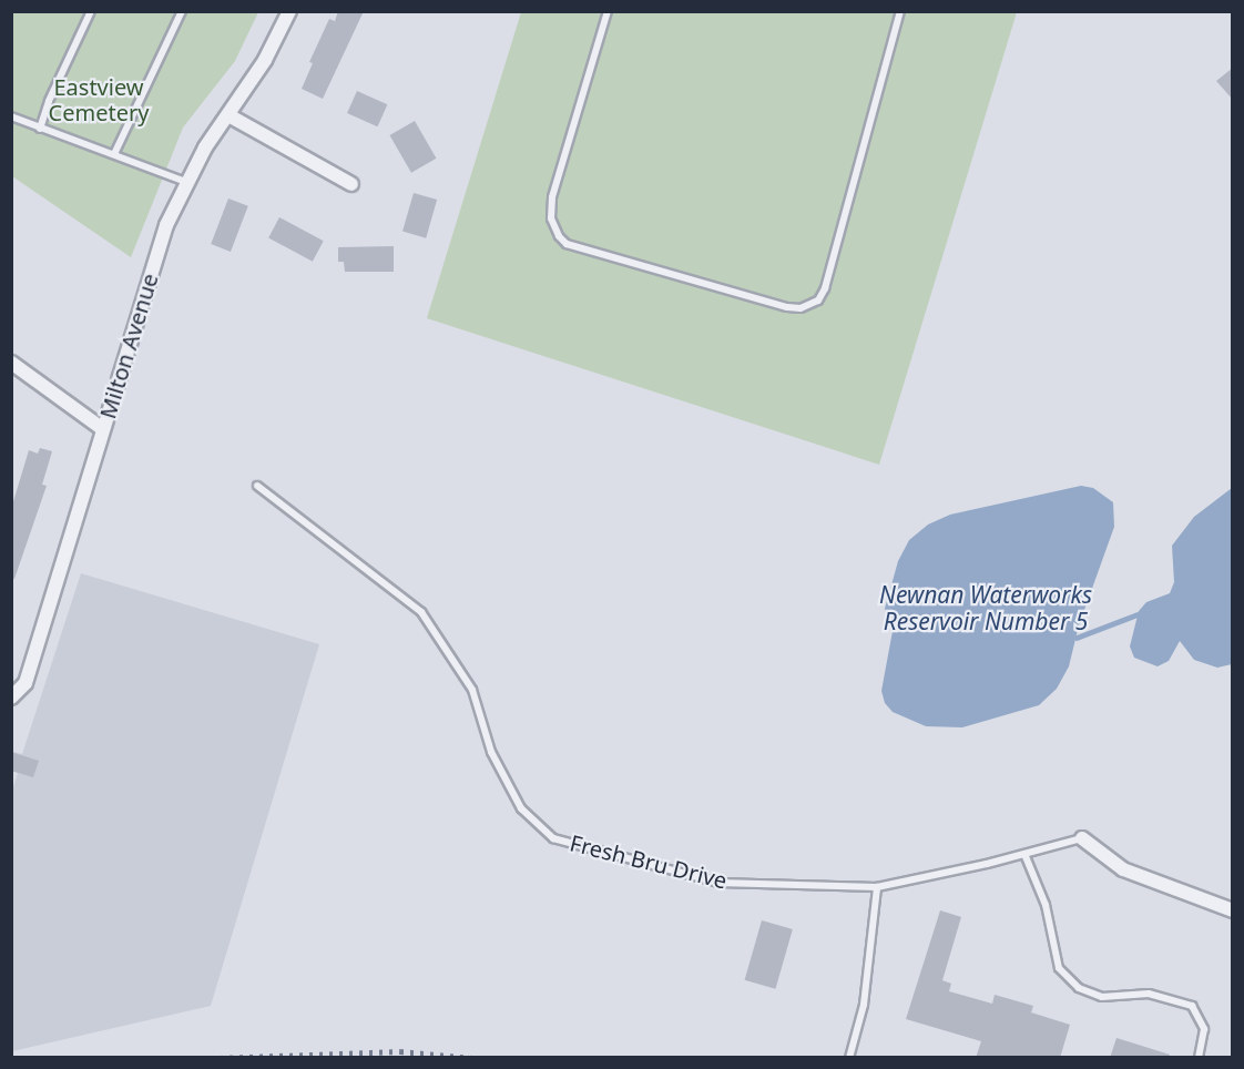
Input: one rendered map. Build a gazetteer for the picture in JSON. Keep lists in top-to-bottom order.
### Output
{
  "streets": {
    "street": ["Milton Avenue", "Fresh Bru Drive"]
  },
  "water": ["Newnan Waterworks Reservoir Number 5"],
  "parks": ["Eastview Cemetery"]
}
